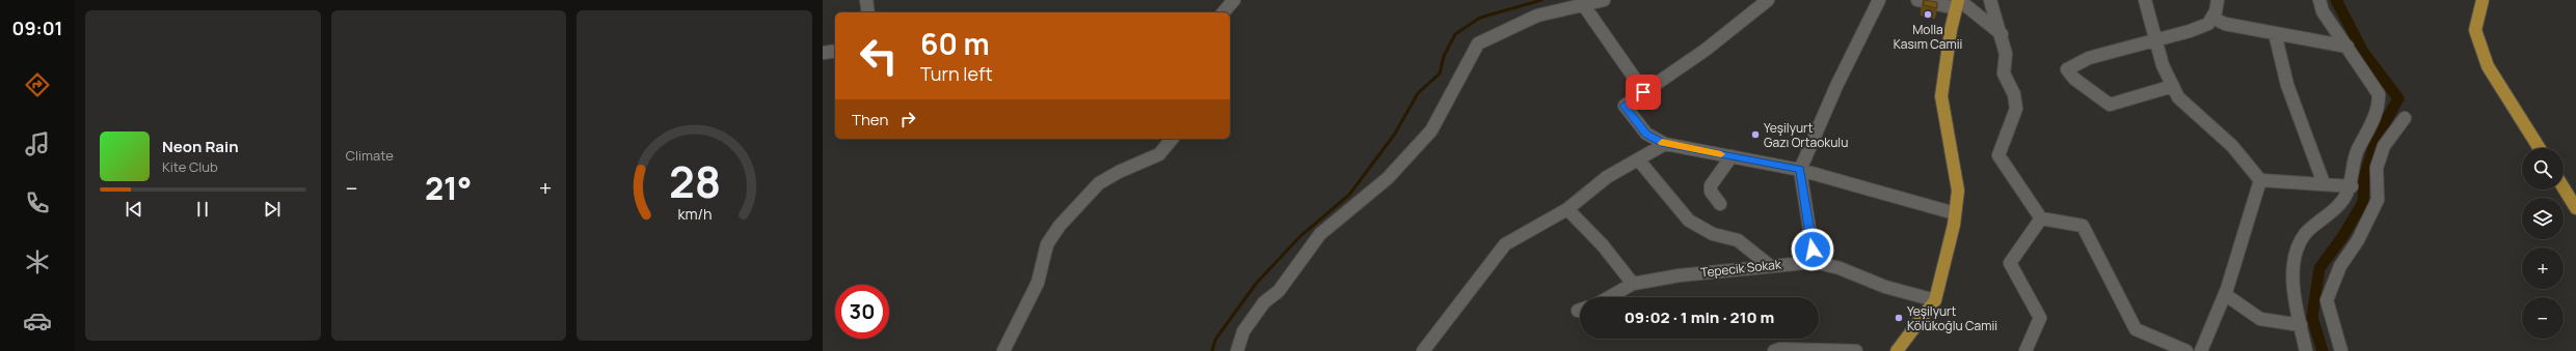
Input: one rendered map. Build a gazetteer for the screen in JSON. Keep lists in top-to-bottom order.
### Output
{
  "streets": {
    "street": ["Tepecik Sokak"]
  },
  "places": ["Molla Kasım Camii", "Yeşilyurt Gazı Ortaokulu", "Yeşilyurt Kölükoğlu Camii"],
  "page": {
    "tabs": "09:01",
    "tile": "Climate",
    "turn": ["60 m", "Turn left"],
    "then": "Then",
    "song": ["Neon Rain", "Kite Club"],
    "map_buttons": ["+", "−"],
    "heat": ["−", "21°", "+"],
    "limit": "30",
    "trip": "09:02 · 1 min · 210 m",
    "gauge": ["28", "km/h"]
  }
}
